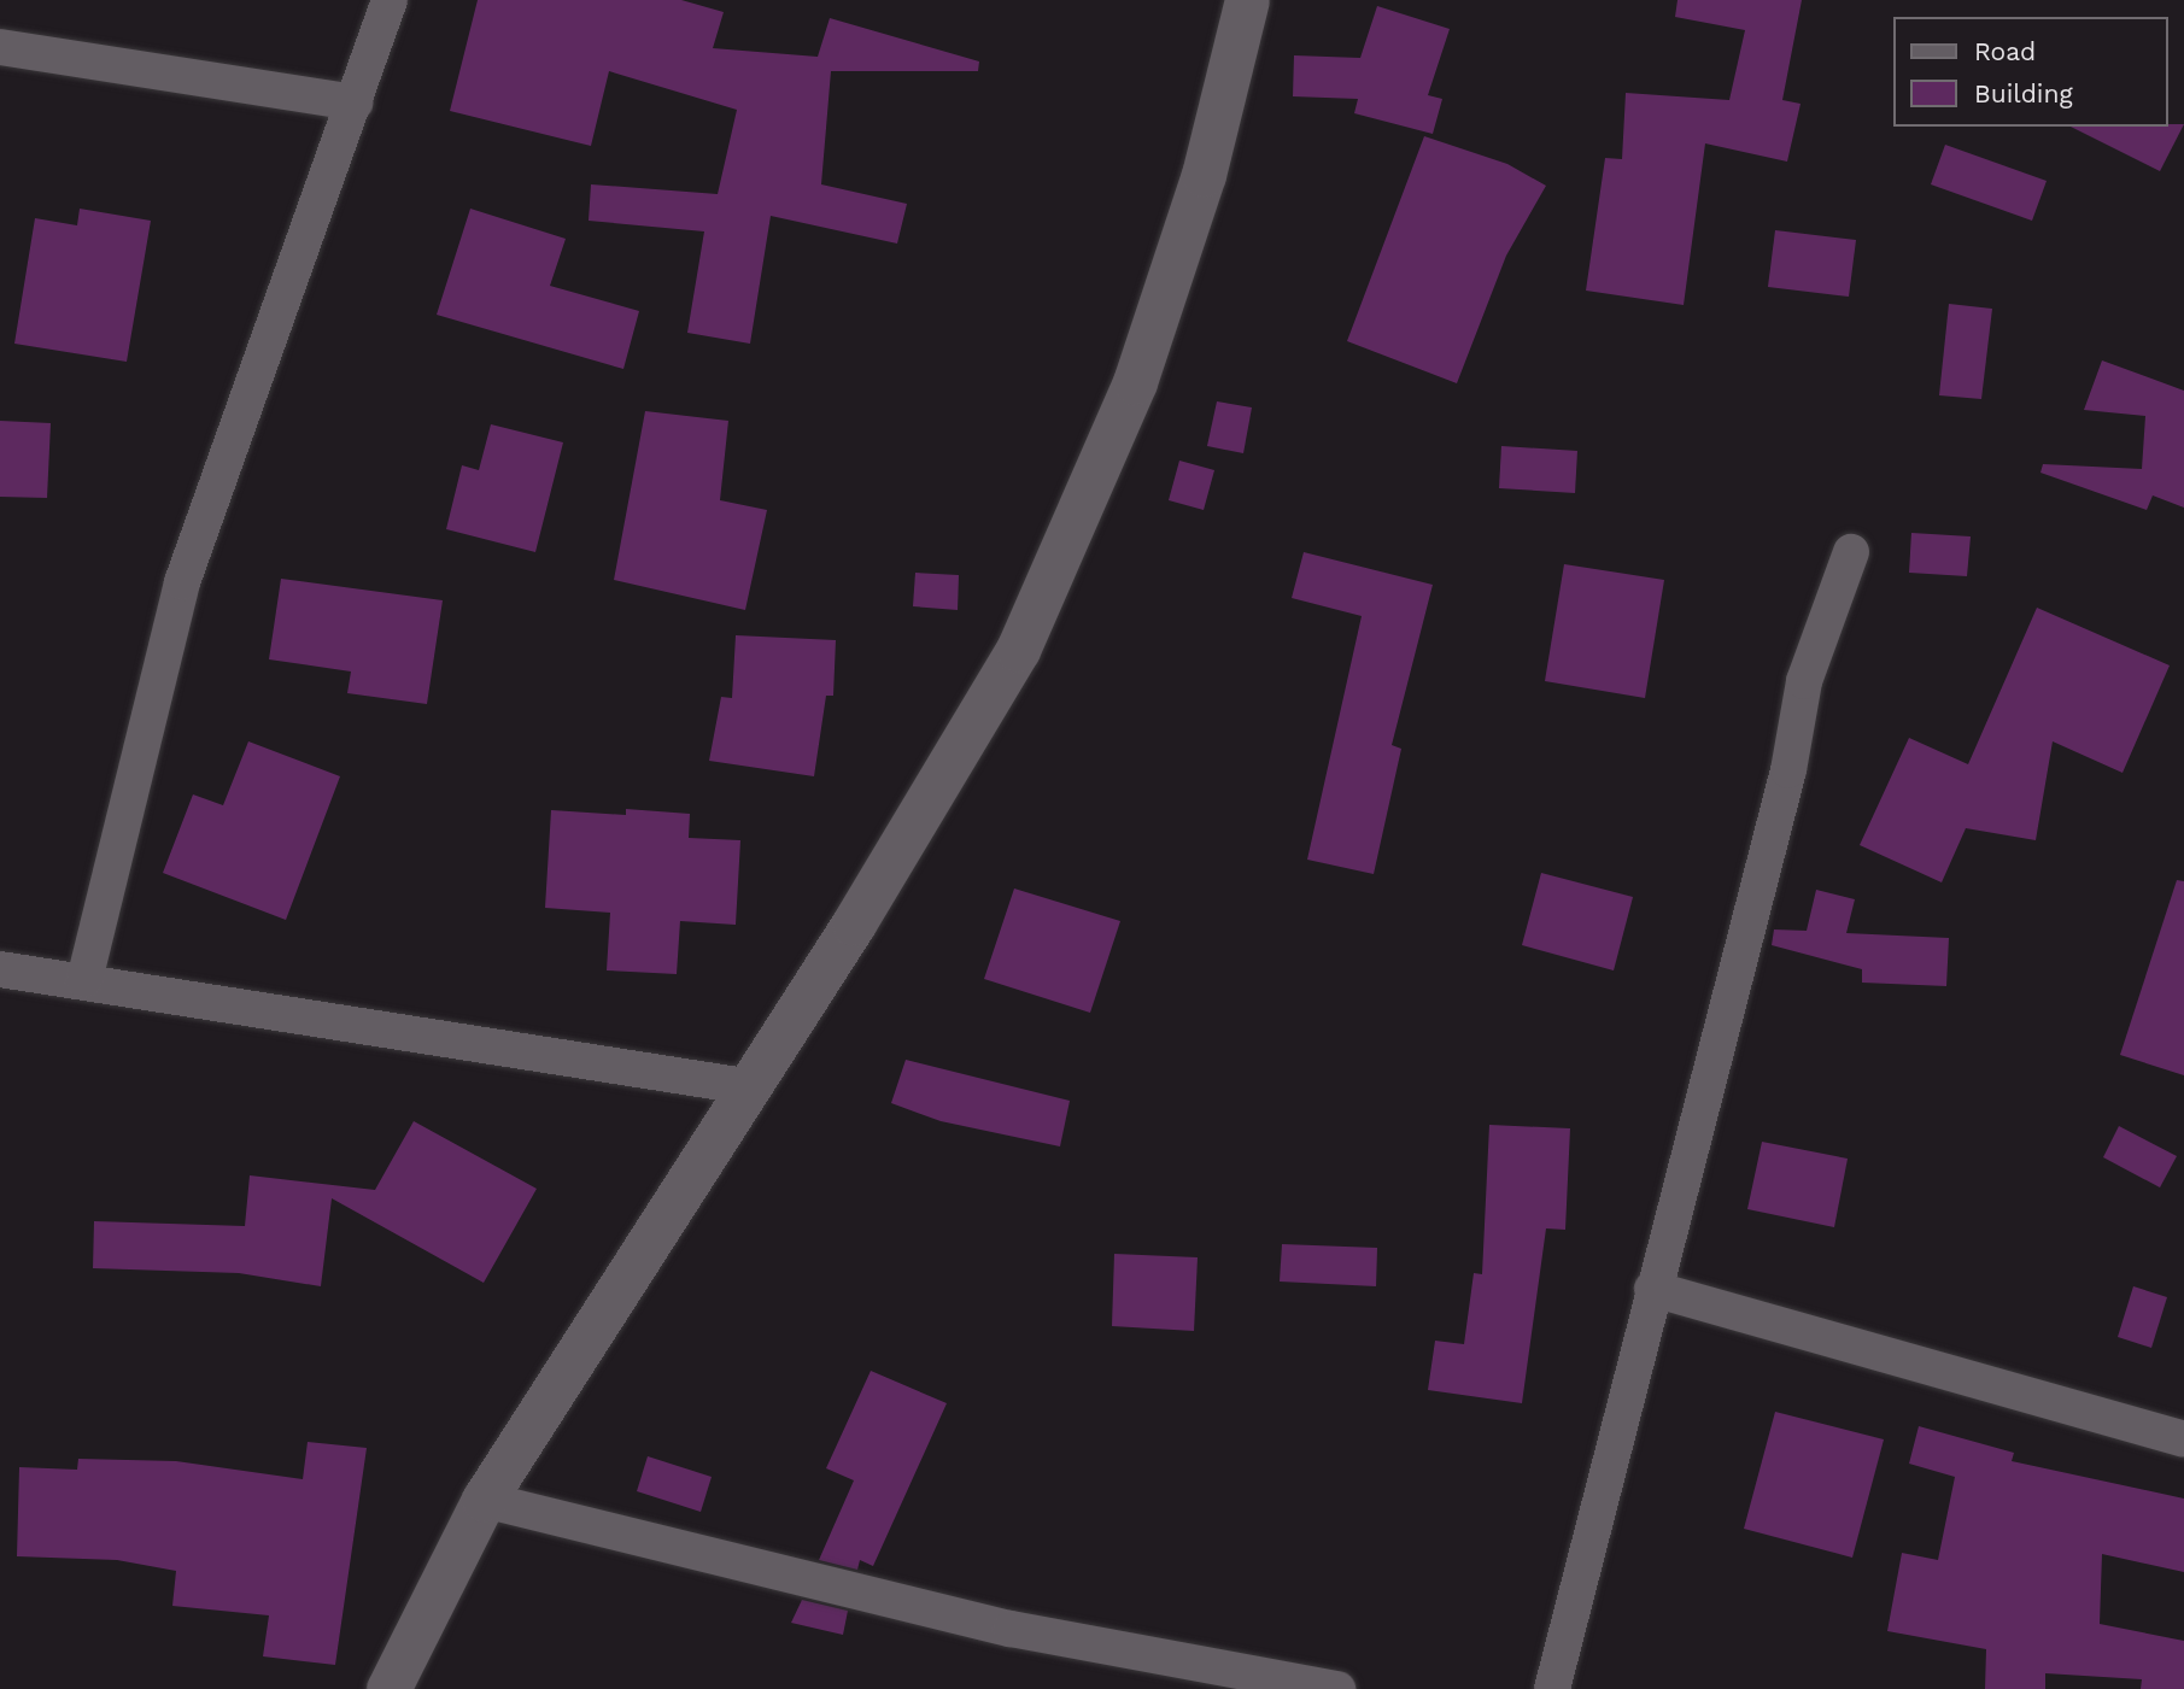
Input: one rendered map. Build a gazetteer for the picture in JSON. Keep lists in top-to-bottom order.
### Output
{
  "legend": ["Road", "Building"]
}
